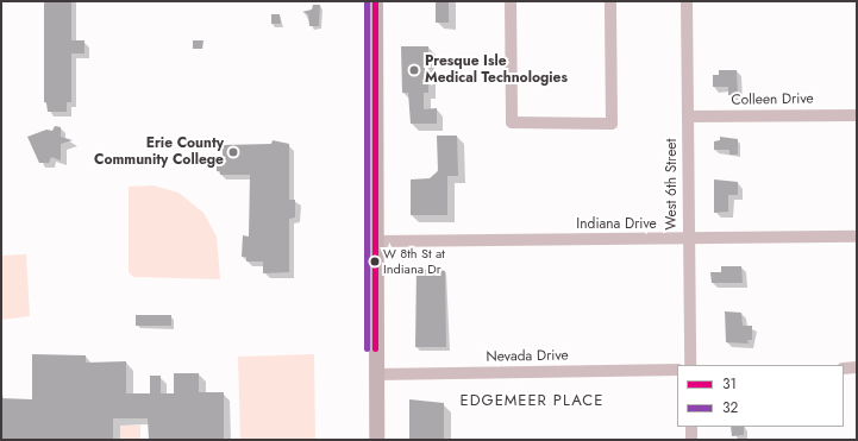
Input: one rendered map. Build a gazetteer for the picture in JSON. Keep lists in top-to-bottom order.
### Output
{
  "streets": {
    "street": [
      "Colleen Drive",
      "West 6th Street",
      "Indiana Drive",
      "Nevada Drive"
    ]
  },
  "crossings": [
    ["Colleen Drive", "West 6th Street"],
    ["West 6th Street", "Indiana Drive"]
  ],
  "districts": ["EDGEMEER PLACE"],
  "places": ["Presque Isle Medical Technologies", "Erie County Community College", "W 8th St at Indiana Dr"],
  "lines": ["transit line 31", "transit line 32"],
  "legend": ["31", "32"]
}
